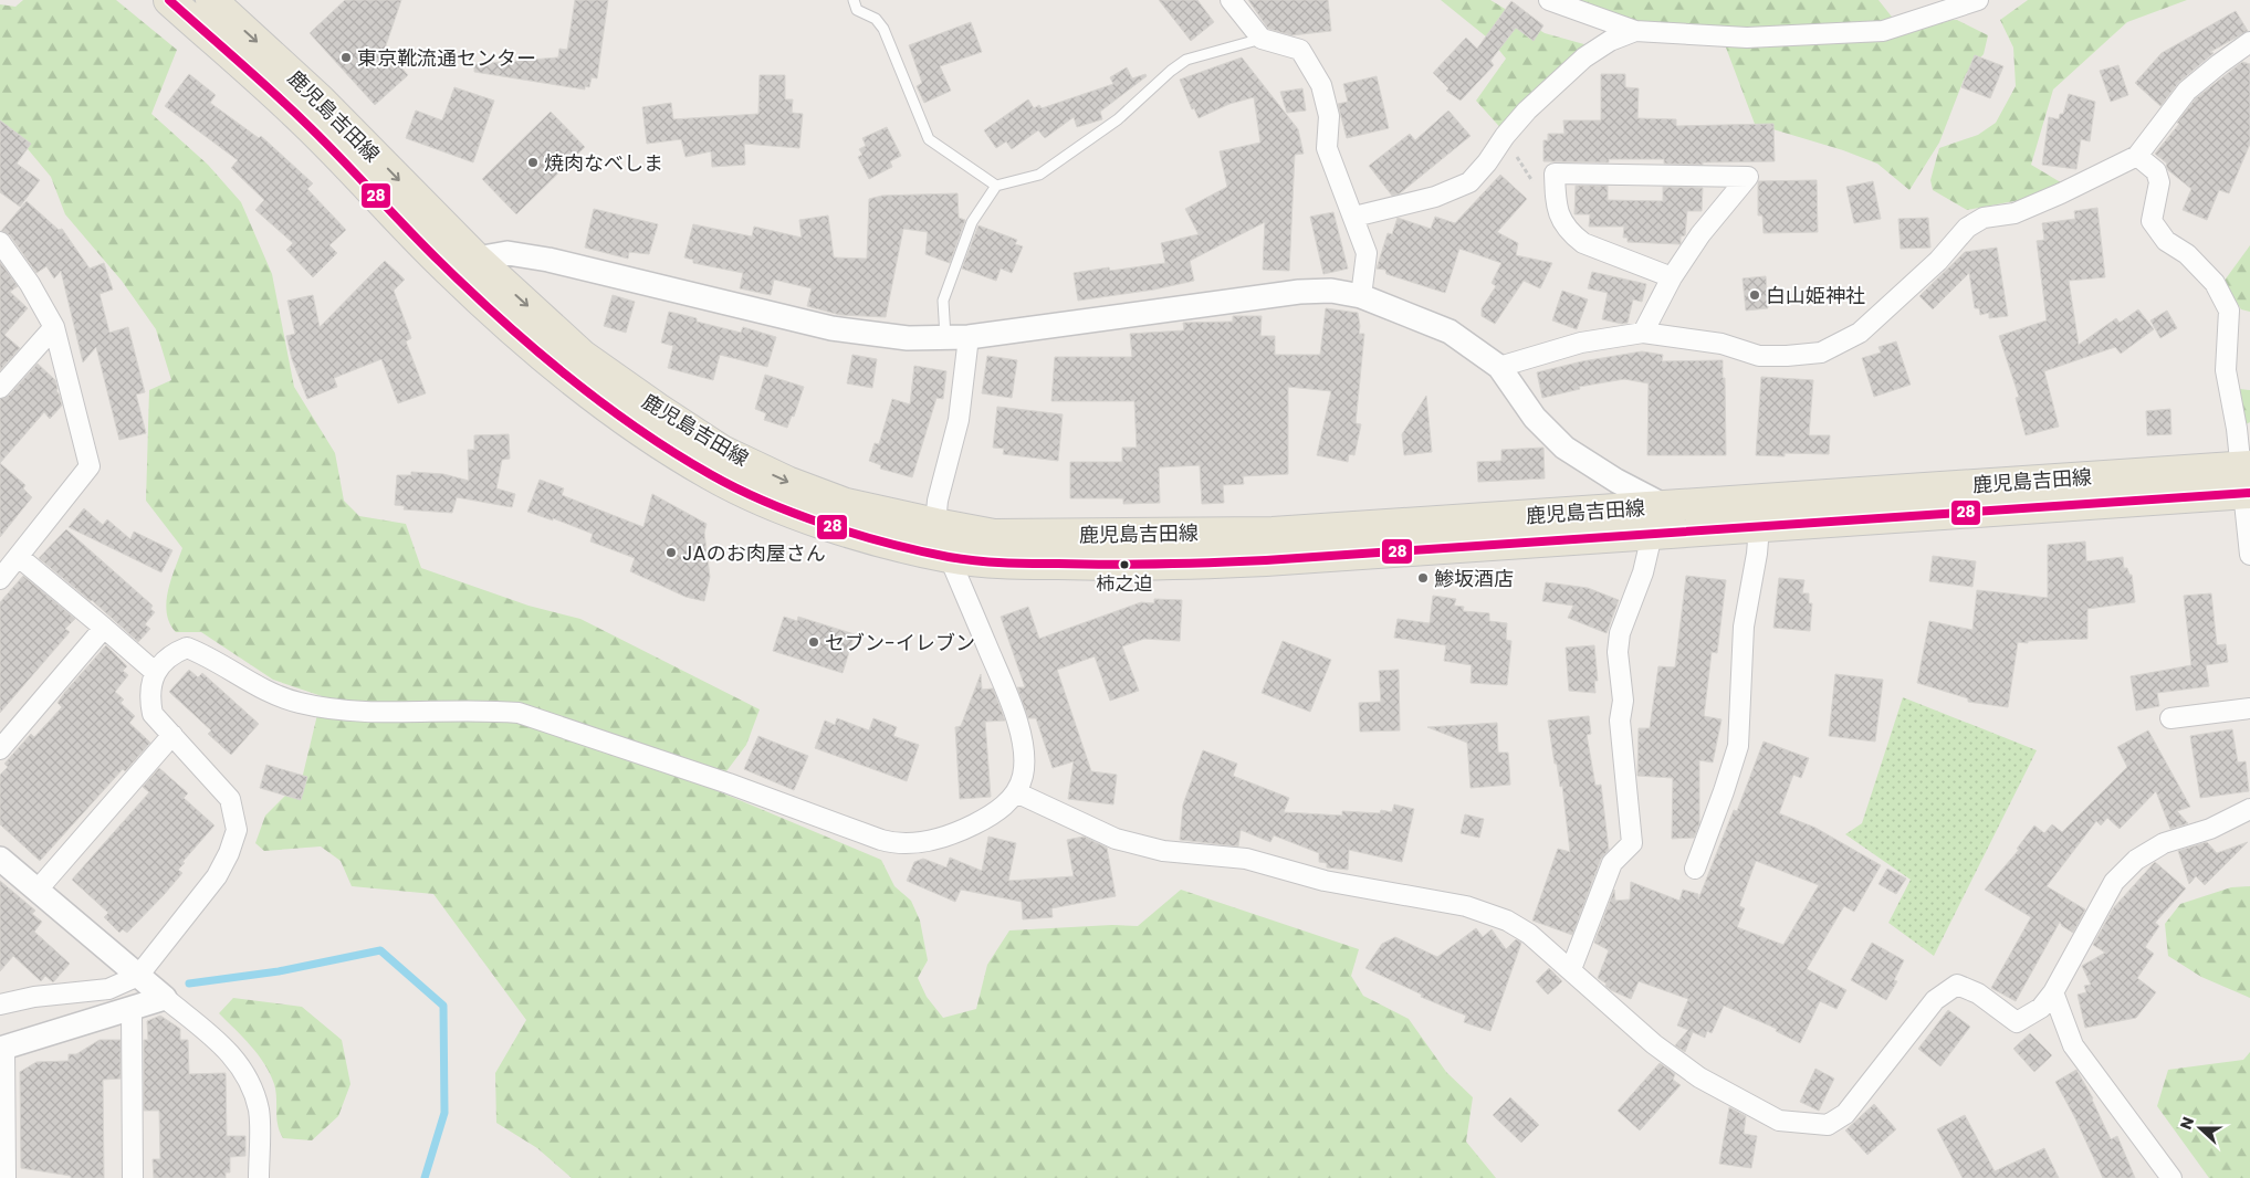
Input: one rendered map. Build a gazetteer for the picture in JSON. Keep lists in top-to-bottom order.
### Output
{
  "streets": {
    "main road": ["鹿児島吉田線"]
  },
  "places": [
    "東京靴流通センター",
    "焼肉なべしま",
    "白山姫神社",
    "JAのお肉屋さん",
    "柿之迫",
    "鯵坂酒店",
    "セブン-イレブン"
  ],
  "lines": ["transit line 28"],
  "north": "left"
}
